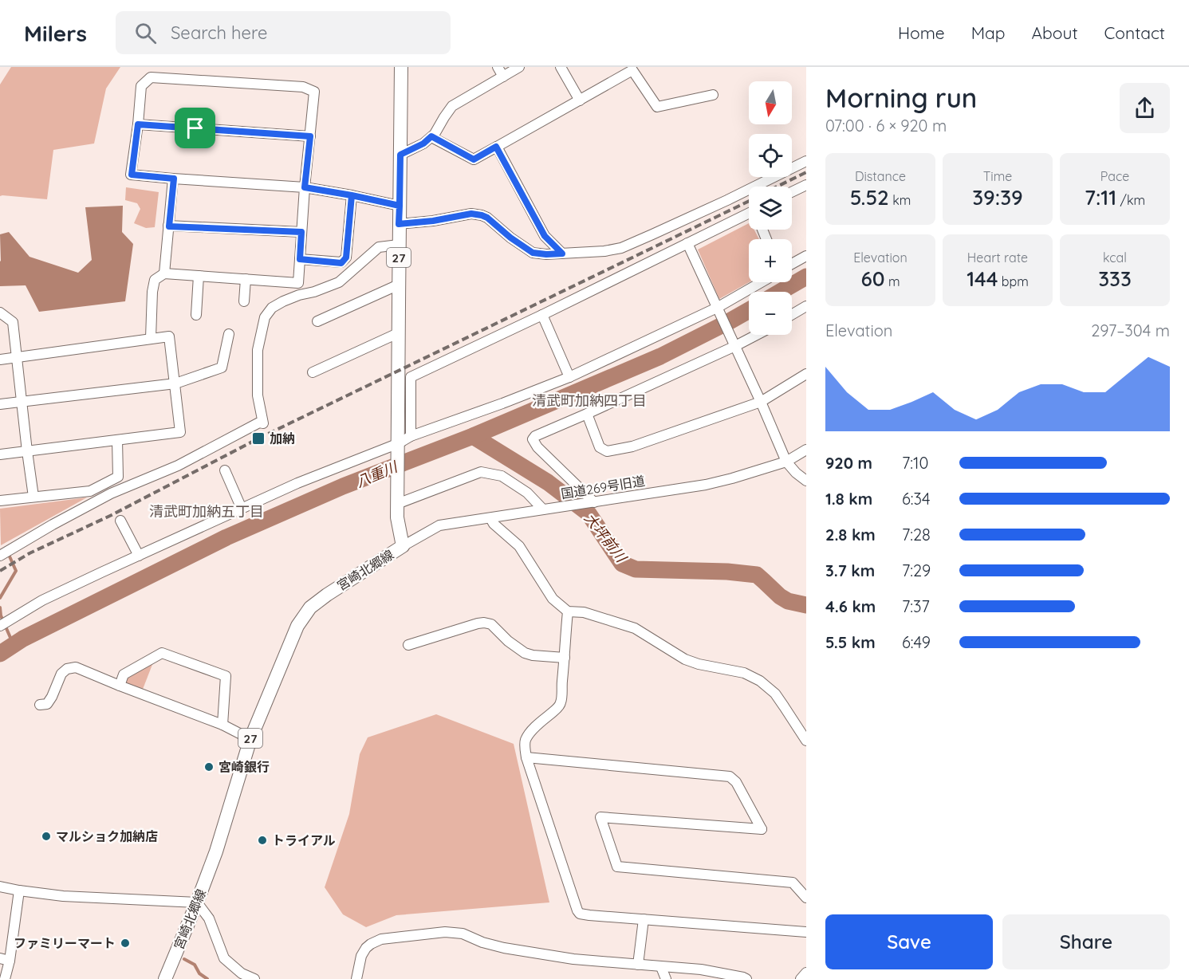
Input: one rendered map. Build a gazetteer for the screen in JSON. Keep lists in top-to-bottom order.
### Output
{
  "streets": {
    "main road": ["27", "宮崎北郷線"],
    "street": ["国道269号旧道"]
  },
  "crossings": [
    ["国道269号旧道", "宮崎北郷線"]
  ],
  "districts": ["清武町加納四丁目", "清武町加納五丁目"],
  "water": ["八重川", "大坪前川"],
  "places": {
    "transit": ["加納"],
    "other": [
      "宮崎銀行",
      "マルショク加納店",
      "トライアル",
      "ファミリーマート"
    ]
  },
  "north": "bottom",
  "page": {
    "header": "Milers",
    "search": "Search here",
    "nav": [
      "Home",
      "Map",
      "About",
      "Contact"
    ],
    "heading": ["Morning run", "07:00 · 6 × 920 m"],
    "map_buttons": ["+", "−"],
    "stats": [
      ["Distance", "5.52 km"],
      ["Time", "39:39"],
      ["Pace", "7:11 /km"],
      ["Elevation", "60 m"],
      ["Heart rate", "144 bpm"],
      ["kcal", "333"]
    ],
    "chart": ["Elevation", "297–304 m"],
    "list": [
      {
        "name": "920 m",
        "note": "7:10"
      },
      {
        "name": "1.8 km",
        "note": "6:34"
      },
      {
        "name": "2.8 km",
        "note": "7:28"
      },
      {
        "name": "3.7 km",
        "note": "7:29"
      },
      {
        "name": "4.6 km",
        "note": "7:37"
      },
      {
        "name": "5.5 km",
        "note": "6:49"
      }
    ],
    "buttons": ["Save", "Share"]
  }
}
